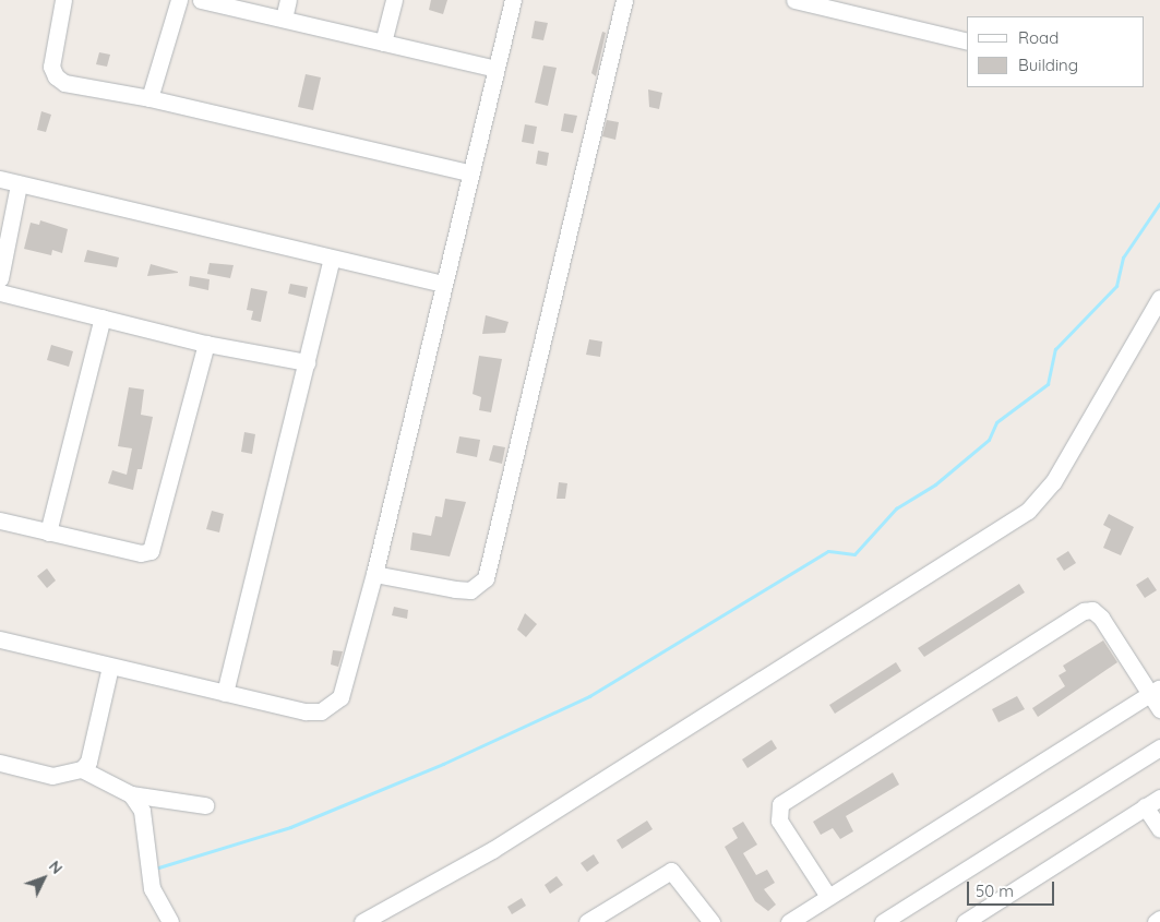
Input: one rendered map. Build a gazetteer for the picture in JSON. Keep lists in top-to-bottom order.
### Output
{
  "legend": ["Road", "Building"],
  "scale_bar": "50 m",
  "north": "top right"
}
